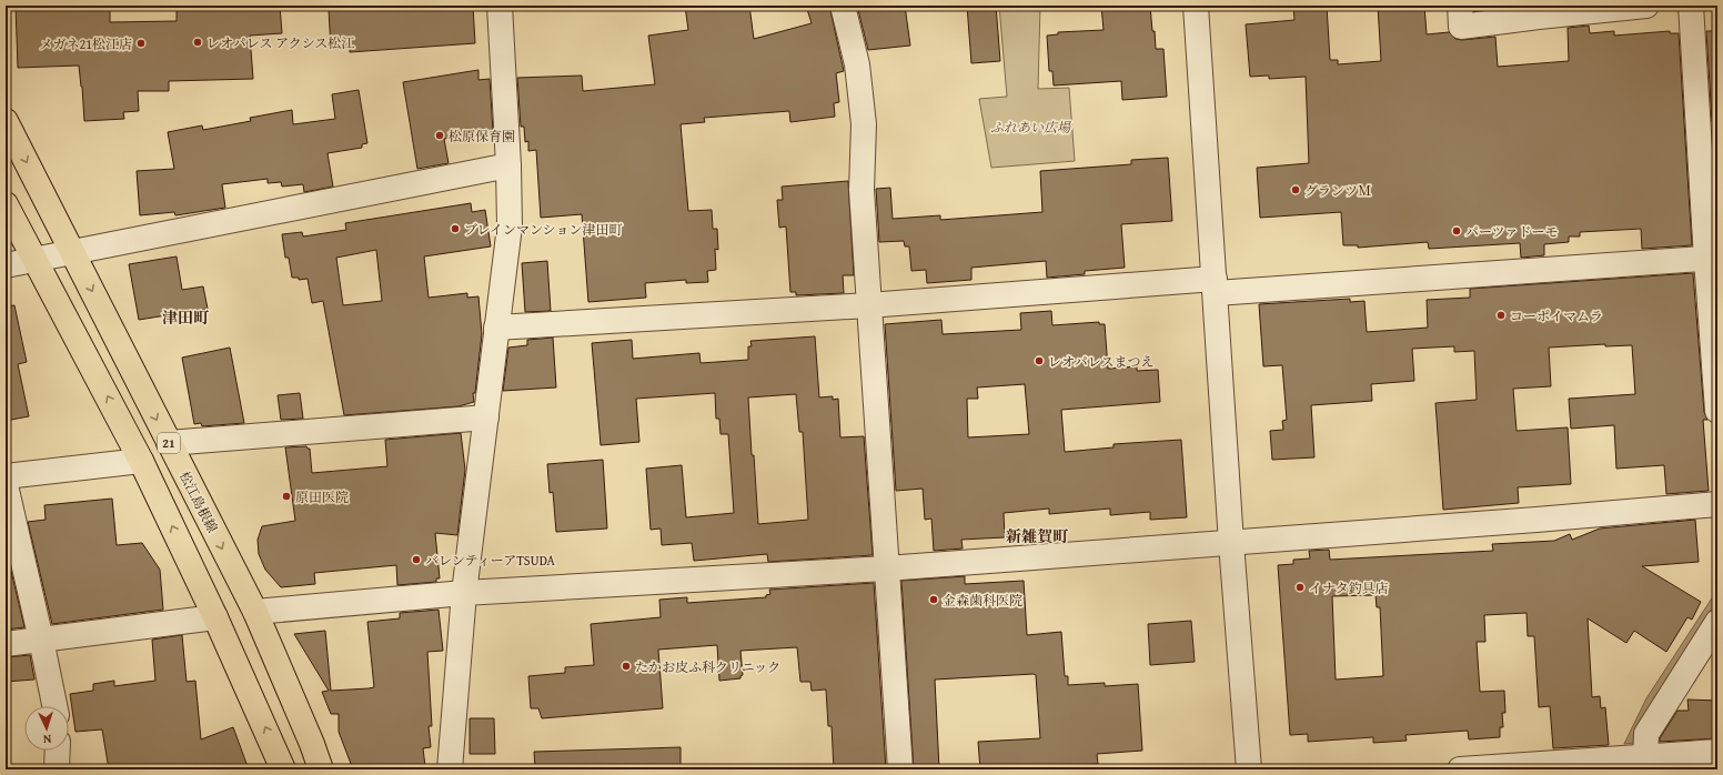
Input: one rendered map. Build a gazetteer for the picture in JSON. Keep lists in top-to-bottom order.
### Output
{
  "streets": {
    "main road": ["21", "松江島根線"]
  },
  "districts": ["津田町", "新雑賀町"],
  "parks": ["ふれあい広場"],
  "places": [
    "レオパレス アクシス松江",
    "メガネ21松江店",
    "松原保育園",
    "グランツＭ",
    "ブレインマンション津田町",
    "パーツァドーモ",
    "コーポイマムラ",
    "レオパレスまつえ",
    "原田医院",
    "バレンティーアTSUDA",
    "イナタ釣具店",
    "金森歯科医院",
    "たかお皮ふ科クリニック"
  ],
  "north": "bottom"
}
